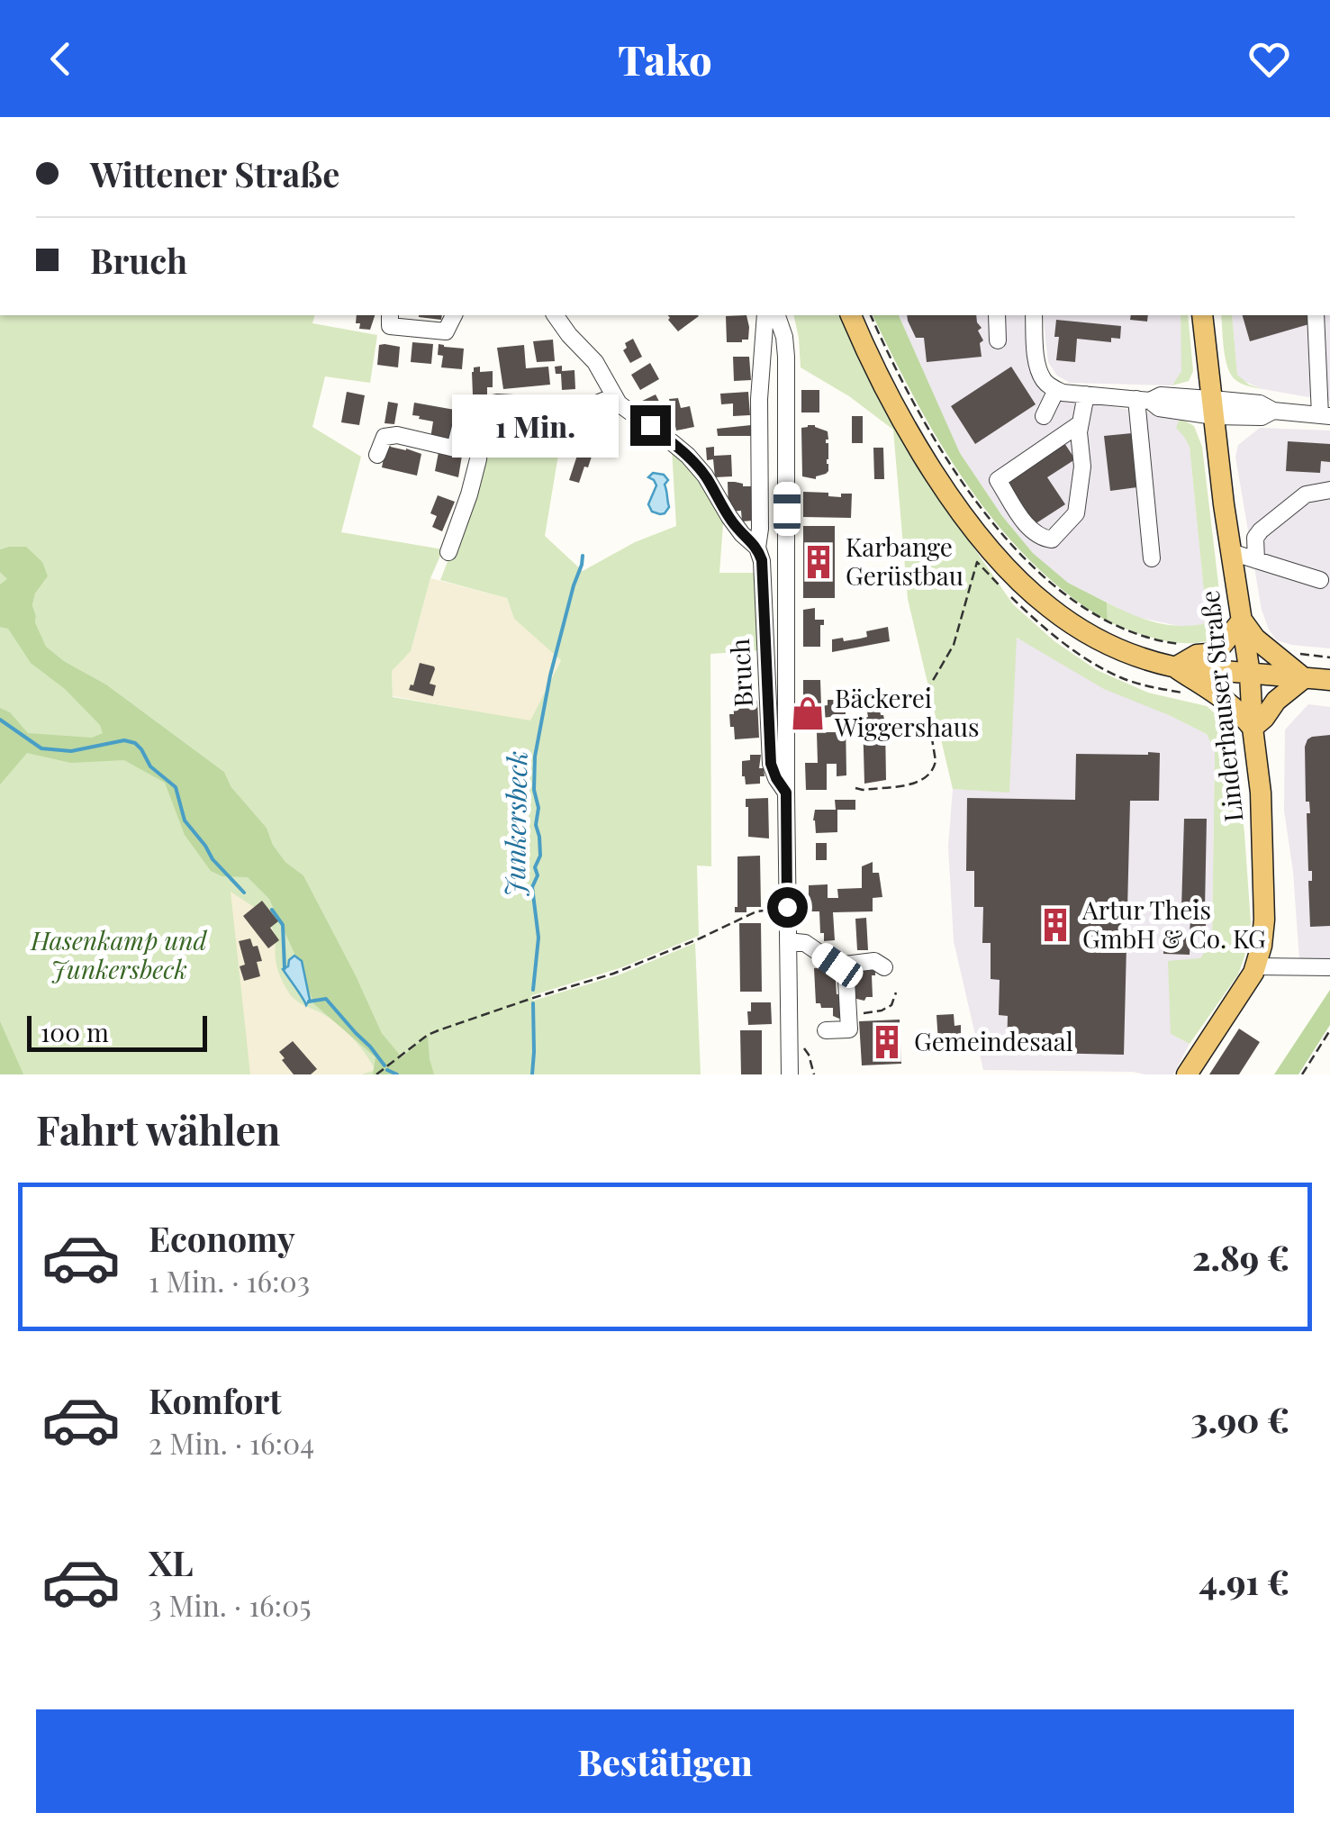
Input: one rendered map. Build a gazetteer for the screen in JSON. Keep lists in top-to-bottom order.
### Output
{
  "streets": {
    "main road": ["Linderhauser Straße"],
    "street": ["Bruch"]
  },
  "water": ["Junkersbeck"],
  "parks": ["Hasenkamp und Junkersbeck"],
  "places": {
    "building": ["Karbange Gerüstbau", "Artur Theis GmbH & Co. KG", "Gemeindesaal"],
    "shop": ["Bäckerei Wiggershaus"]
  },
  "scale_bar": "100 m",
  "page": {
    "header": "Tako",
    "banner": ["Wittener Straße", "Bruch"],
    "bubble": "1 Min.",
    "scale": "100 m",
    "heading": "Fahrt wählen",
    "list": [
      {
        "name": "Economy",
        "note": "1 Min. · 16:03",
        "value": "2.89 €"
      },
      {
        "name": "Komfort",
        "note": "2 Min. · 16:04",
        "value": "3.90 €"
      },
      {
        "name": "XL",
        "note": "3 Min. · 16:05",
        "value": "4.91 €"
      }
    ],
    "buttons": "Bestätigen"
  }
}
